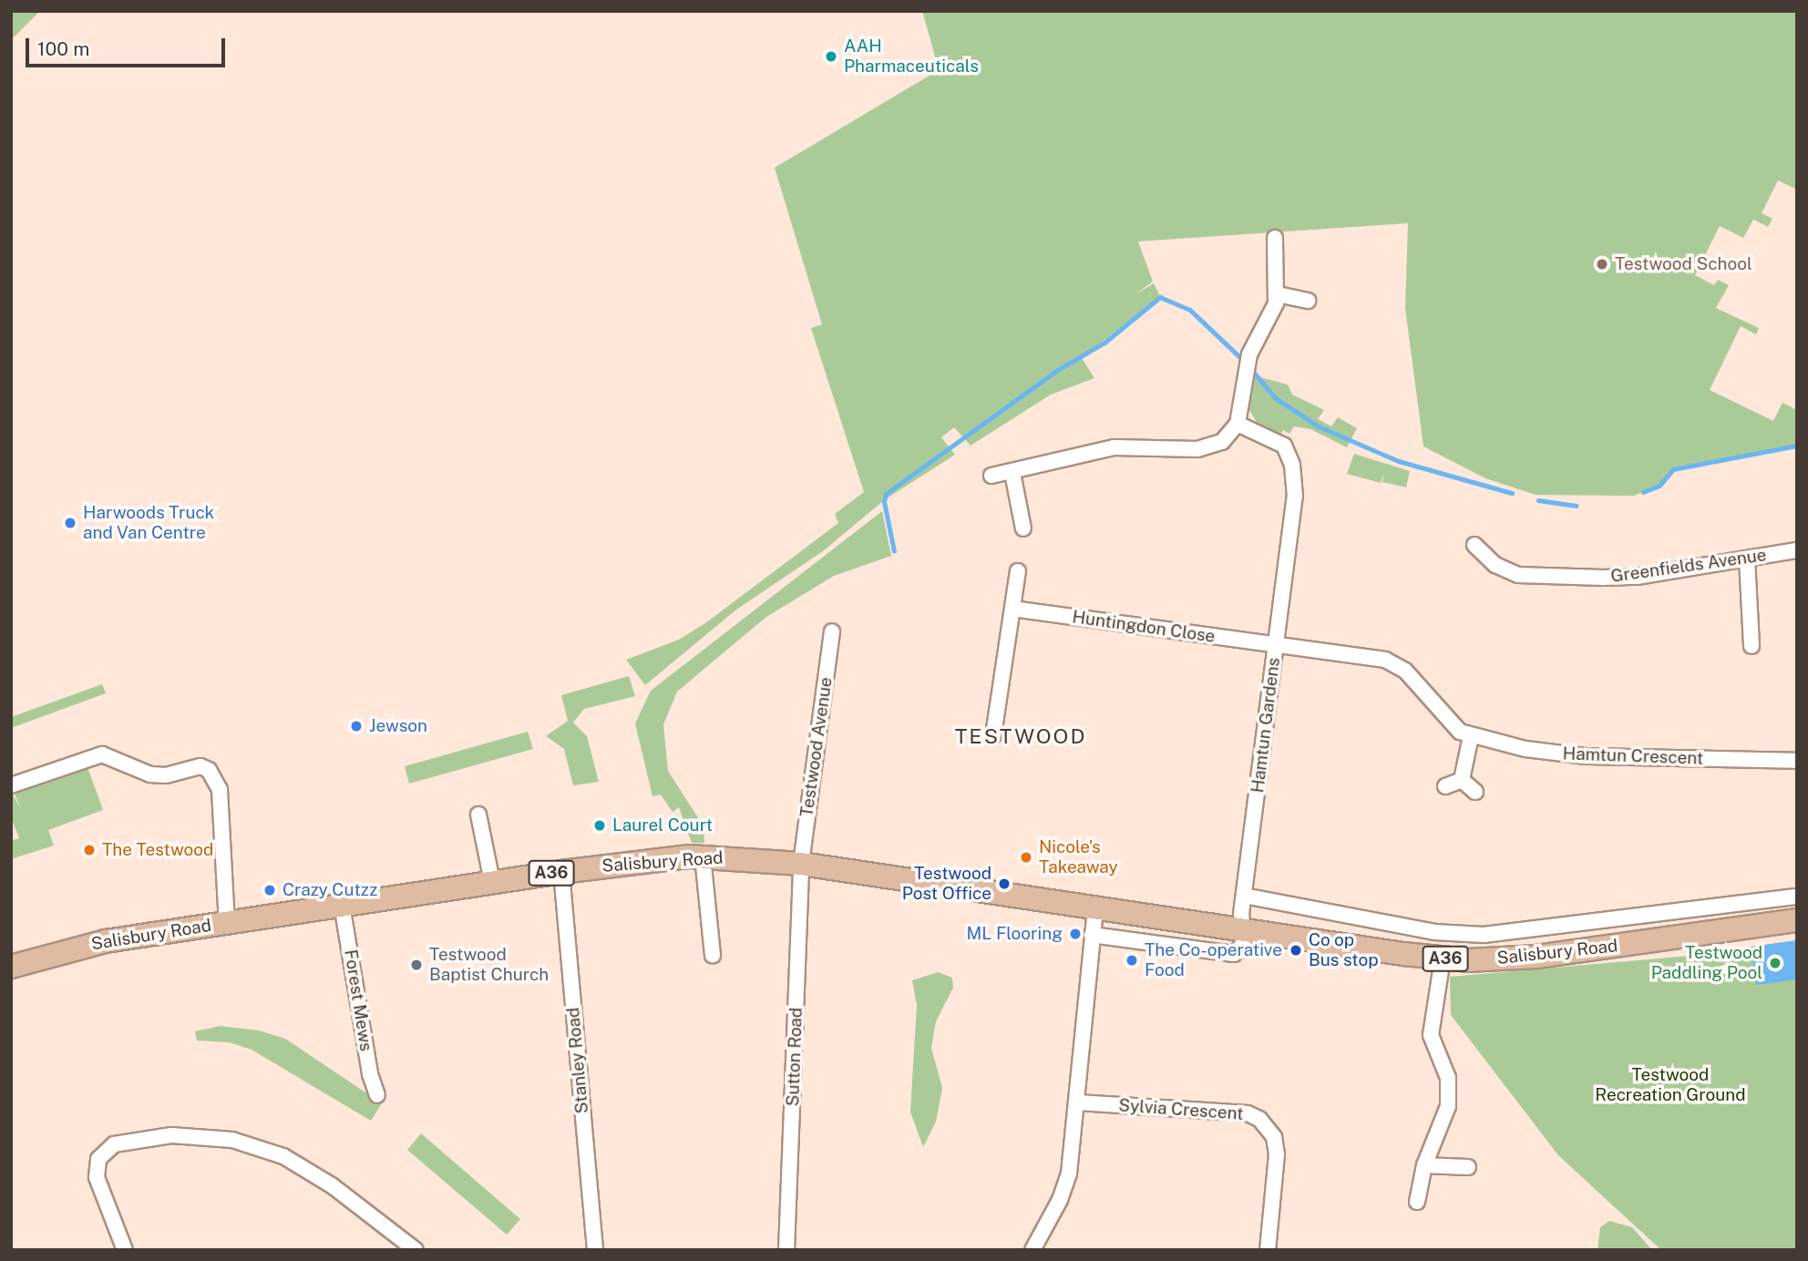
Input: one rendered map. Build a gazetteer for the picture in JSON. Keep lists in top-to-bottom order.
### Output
{
  "streets": {
    "main road": ["Salisbury Road", "A36"],
    "street": [
      "Greenfields Avenue",
      "Huntingdon Close",
      "Hamtun Gardens",
      "Testwood Avenue",
      "Hamtun Crescent",
      "Forest Mews",
      "Sutton Road",
      "Stanley Road",
      "Sylvia Crescent"
    ]
  },
  "crossings": [
    ["Huntingdon Close", "Hamtun Gardens"],
    ["Huntingdon Close", "Hamtun Crescent"],
    ["Hamtun Gardens", "Hamtun Crescent"],
    ["Hamtun Gardens", "Salisbury Road"],
    ["Testwood Avenue", "Salisbury Road"],
    ["Testwood Avenue", "Sutton Road"],
    ["Salisbury Road", "Forest Mews"],
    ["Salisbury Road", "Sutton Road"],
    ["Salisbury Road", "Stanley Road"]
  ],
  "districts": ["TESTWOOD"],
  "parks": ["Testwood Recreation Ground"],
  "places": [
    "AAH Pharmaceuticals",
    "Testwood School",
    "Harwoods Truck and Van Centre",
    "Jewson",
    "Laurel Court",
    "The Testwood",
    "Nicole's Takeaway",
    "Testwood Post Office",
    "Crazy Cutzz",
    "ML Flooring",
    "Co op Bus stop",
    "The Co-operative Food",
    "Testwood Paddling Pool",
    "Testwood Baptist Church"
  ],
  "scale_bar": "100 m"
}
